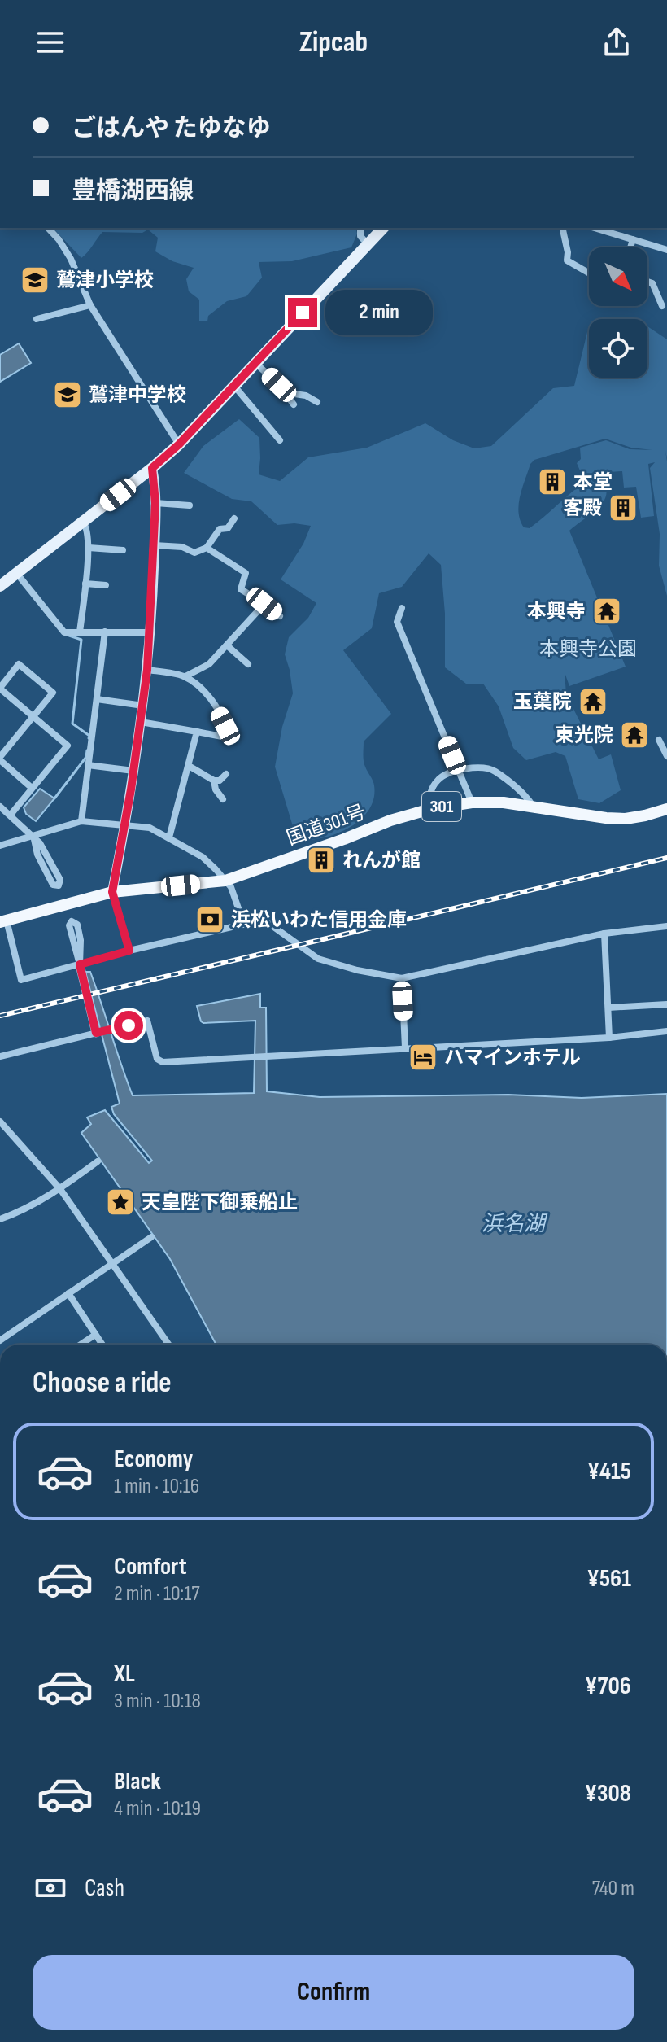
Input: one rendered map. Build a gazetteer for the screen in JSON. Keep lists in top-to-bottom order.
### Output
{
  "streets": {
    "highway": ["301", "国道301号"]
  },
  "water": ["浜名湖"],
  "parks": ["本興寺公園"],
  "places": {
    "school or university": ["鷲津小学校", "鷲津中学校"],
    "building": ["本堂", "客殿", "れんが館"],
    "temple": ["本興寺", "玉葉院", "東光院"],
    "bank": ["浜松いわた信用金庫"],
    "hotel": ["ハマインホテル"],
    "place": ["天皇陛下御乗船止"]
  },
  "north": "bottom right",
  "page": {
    "header": "Zipcab",
    "banner": ["ごはんや たゆなゆ", "豊橋湖西線"],
    "bubble": "2 min",
    "heading": "Choose a ride",
    "list": [
      {
        "name": "Economy",
        "note": "1 min · 10:16",
        "value": "¥415"
      },
      {
        "name": "Comfort",
        "note": "2 min · 10:17",
        "value": "¥561"
      },
      {
        "name": "XL",
        "note": "3 min · 10:18",
        "value": "¥706"
      },
      {
        "name": "Black",
        "note": "4 min · 10:19",
        "value": "¥308"
      }
    ],
    "pay": ["Cash", "740 m"],
    "buttons": "Confirm"
  }
}
